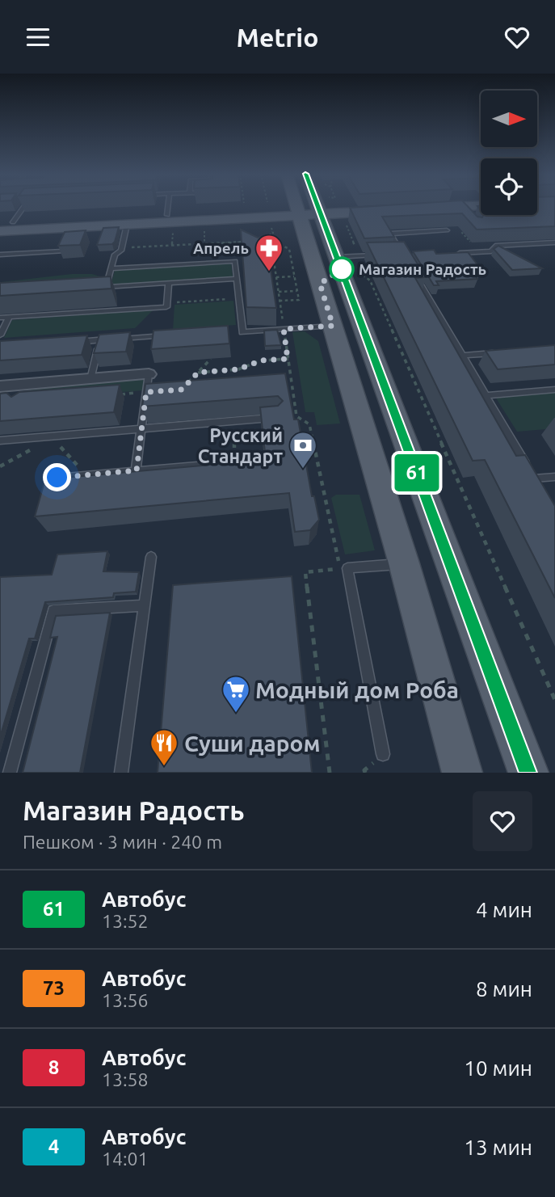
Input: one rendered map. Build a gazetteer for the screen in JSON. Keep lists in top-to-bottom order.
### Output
{
  "places": {
    "other": ["Магазин Радость"],
    "pharmacy": ["Апрель"],
    "bank": ["Русский Стандарт"],
    "supermarket": ["Модный дом Роба"],
    "restaurant": ["Суши даром"]
  },
  "lines": ["bus line 61"],
  "north": "right",
  "page": {
    "header": "Metrio",
    "on_map": "61",
    "heading": ["Магазин Радость", "Пешком · 3 мин · 240 m"],
    "list": [
      {
        "mark": "61",
        "name": "Автобус",
        "note": "13:52",
        "value": "4 мин"
      },
      {
        "mark": "73",
        "name": "Автобус",
        "note": "13:56",
        "value": "8 мин"
      },
      {
        "mark": "8",
        "name": "Автобус",
        "note": "13:58",
        "value": "10 мин"
      },
      {
        "mark": "4",
        "name": "Автобус",
        "note": "14:01",
        "value": "13 мин"
      }
    ]
  }
}
